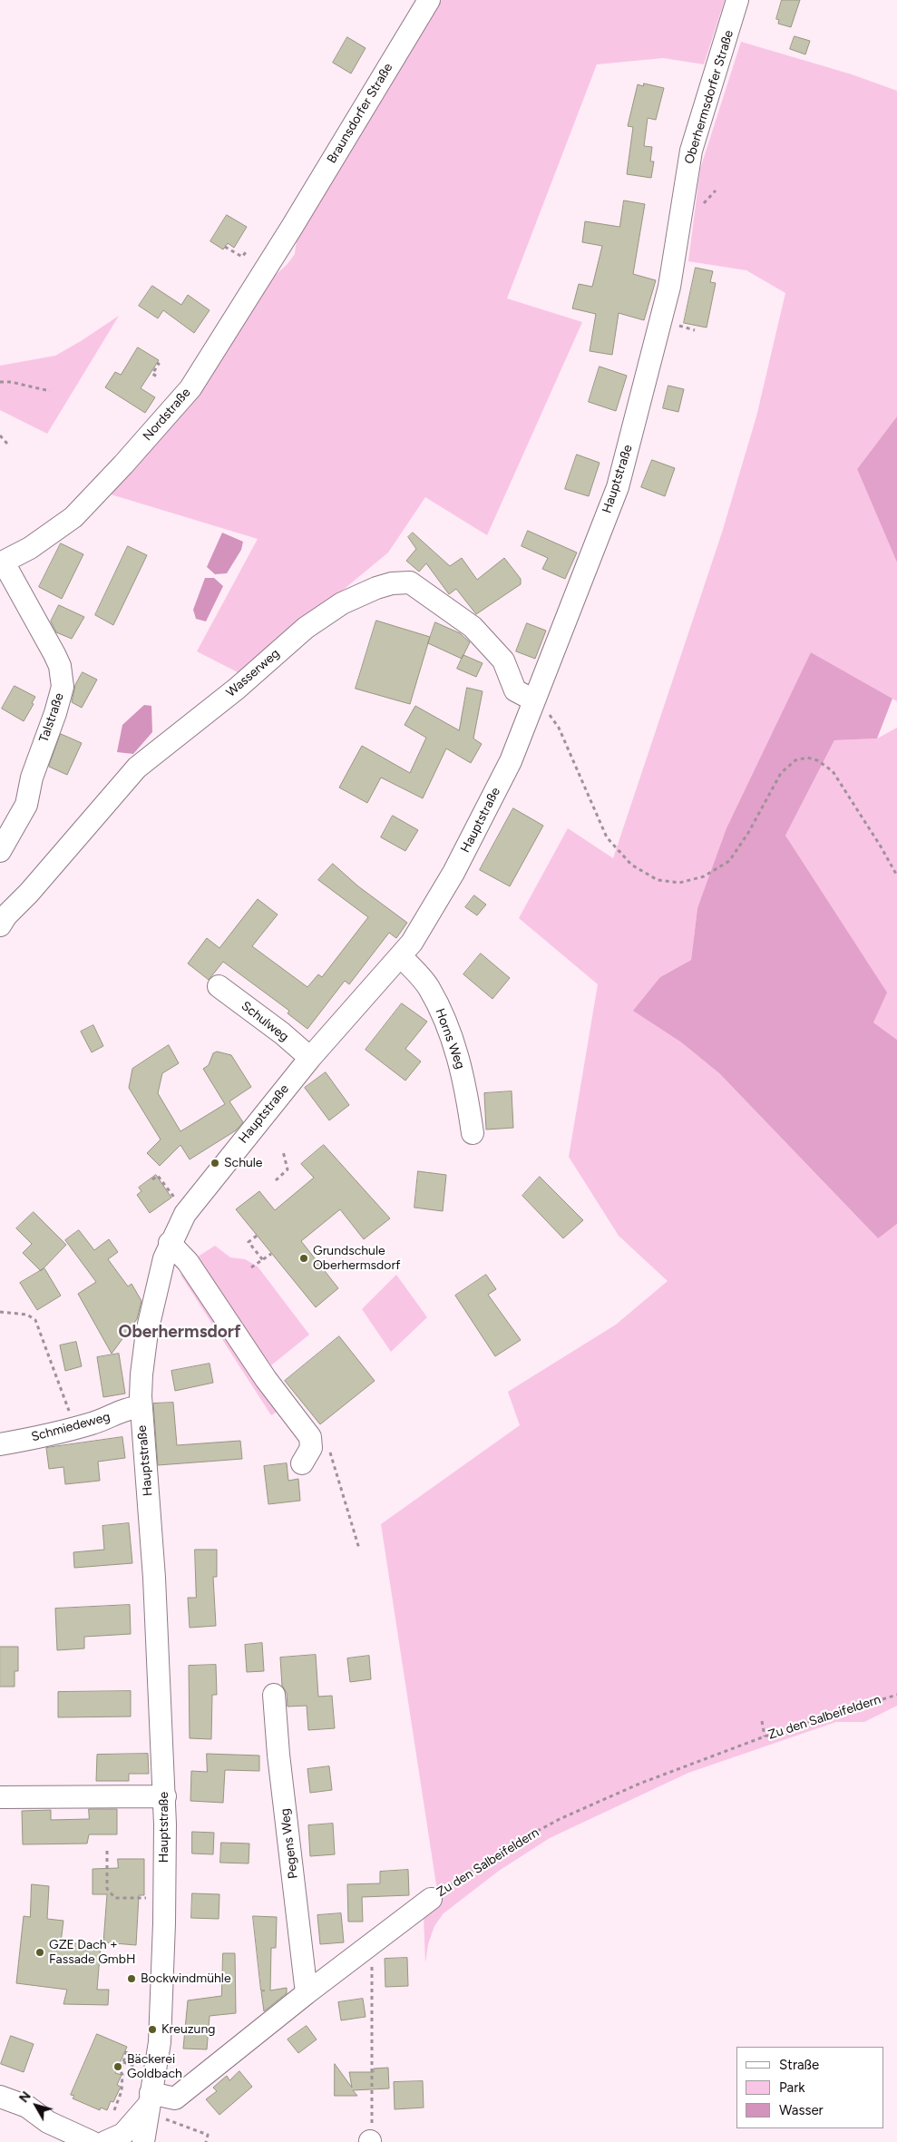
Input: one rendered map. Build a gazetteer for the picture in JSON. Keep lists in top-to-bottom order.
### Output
{
  "streets": {
    "street": [
      "Oberhermsdorfer Straße",
      "Braunsdorfer Straße",
      "Nordstraße",
      "Hauptstraße",
      "Wasserweg",
      "Talstraße",
      "Schulweg",
      "Horns Weg",
      "Schmiedeweg",
      "Zu den Salbeifeldern",
      "Pegens Weg"
    ]
  },
  "crossings": [
    ["Oberhermsdorfer Straße", "Hauptstraße"],
    ["Braunsdorfer Straße", "Nordstraße"],
    ["Nordstraße", "Talstraße"],
    ["Hauptstraße", "Wasserweg"],
    ["Hauptstraße", "Schulweg"],
    ["Hauptstraße", "Horns Weg"],
    ["Hauptstraße", "Schmiedeweg"],
    ["Hauptstraße", "Zu den Salbeifeldern"],
    ["Zu den Salbeifeldern", "Pegens Weg"]
  ],
  "districts": ["Oberhermsdorf"],
  "places": [
    "Schule",
    "Grundschule Oberhermsdorf",
    "GZE Dach + Fassade GmbH",
    "Bockwindmühle",
    "Kreuzung",
    "Bäckerei Goldbach"
  ],
  "legend": ["Straße", "Park", "Wasser"],
  "north": "top left"
}
